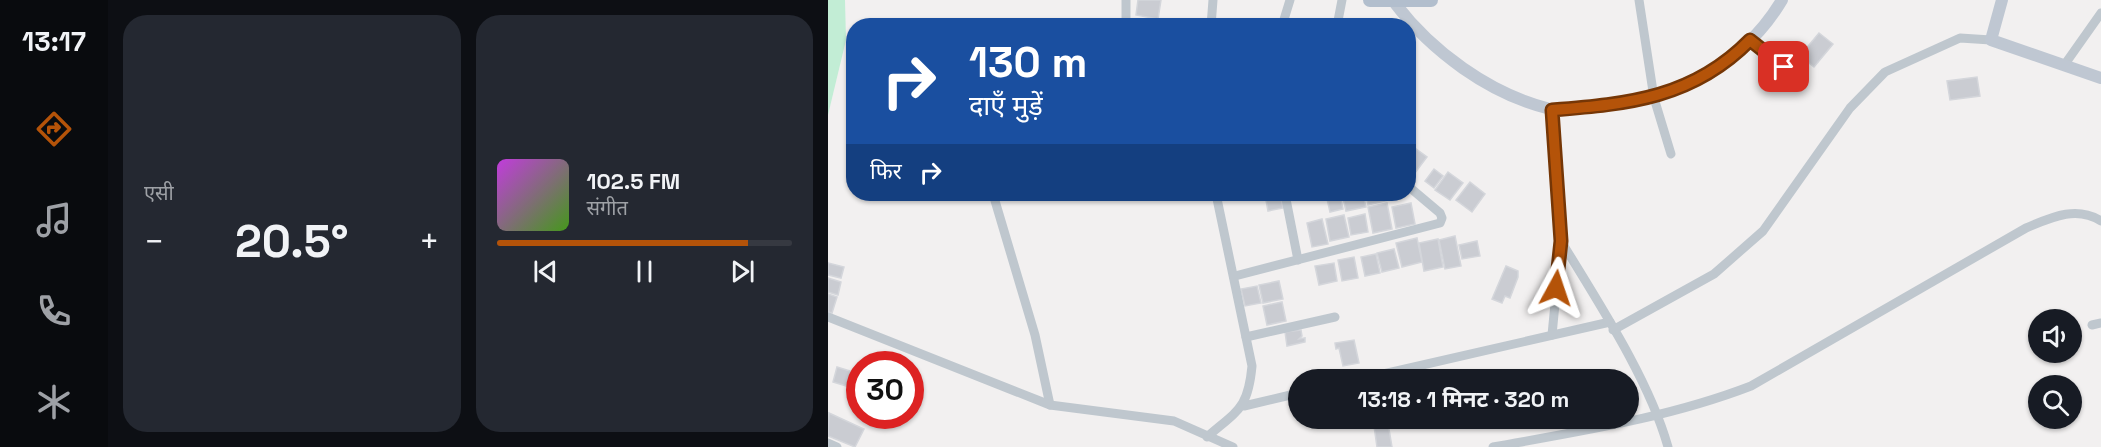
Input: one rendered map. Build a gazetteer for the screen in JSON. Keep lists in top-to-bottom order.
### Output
{
  "page": {
    "tabs": "13:17",
    "tile": "एसी",
    "turn": ["130 m", "दाएँ मुड़ें"],
    "then": "फिर",
    "song": ["102.5 FM", "संगीत"],
    "heat": ["−", "20.5°", "+"],
    "limit": "30",
    "trip": "13:18 · 1 मिनट · 320 m"
  }
}
